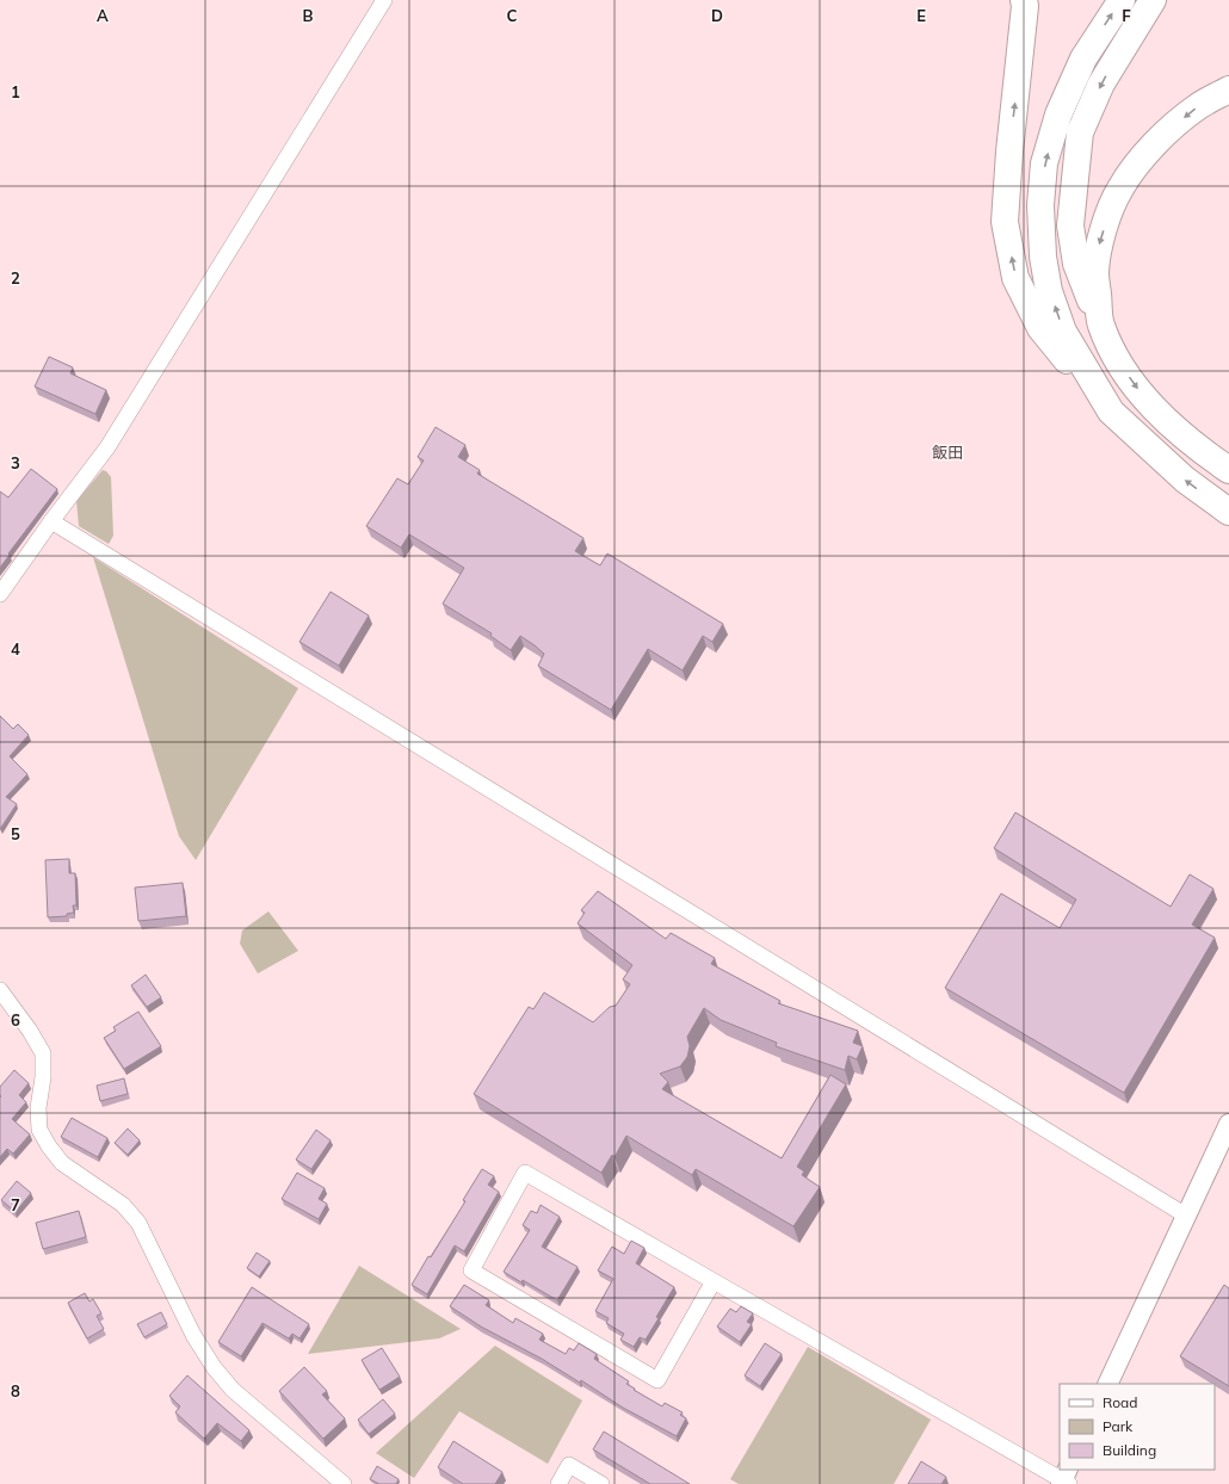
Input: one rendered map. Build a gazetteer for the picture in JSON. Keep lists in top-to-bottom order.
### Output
{
  "districts": ["飯田"],
  "legend": ["Road", "Park", "Building"],
  "grid": {
    "columns": [
      "A",
      "B",
      "C",
      "D",
      "E",
      "F"
    ],
    "rows": [
      "1",
      "2",
      "3",
      "4",
      "5",
      "6",
      "7",
      "8"
    ]
  }
}
